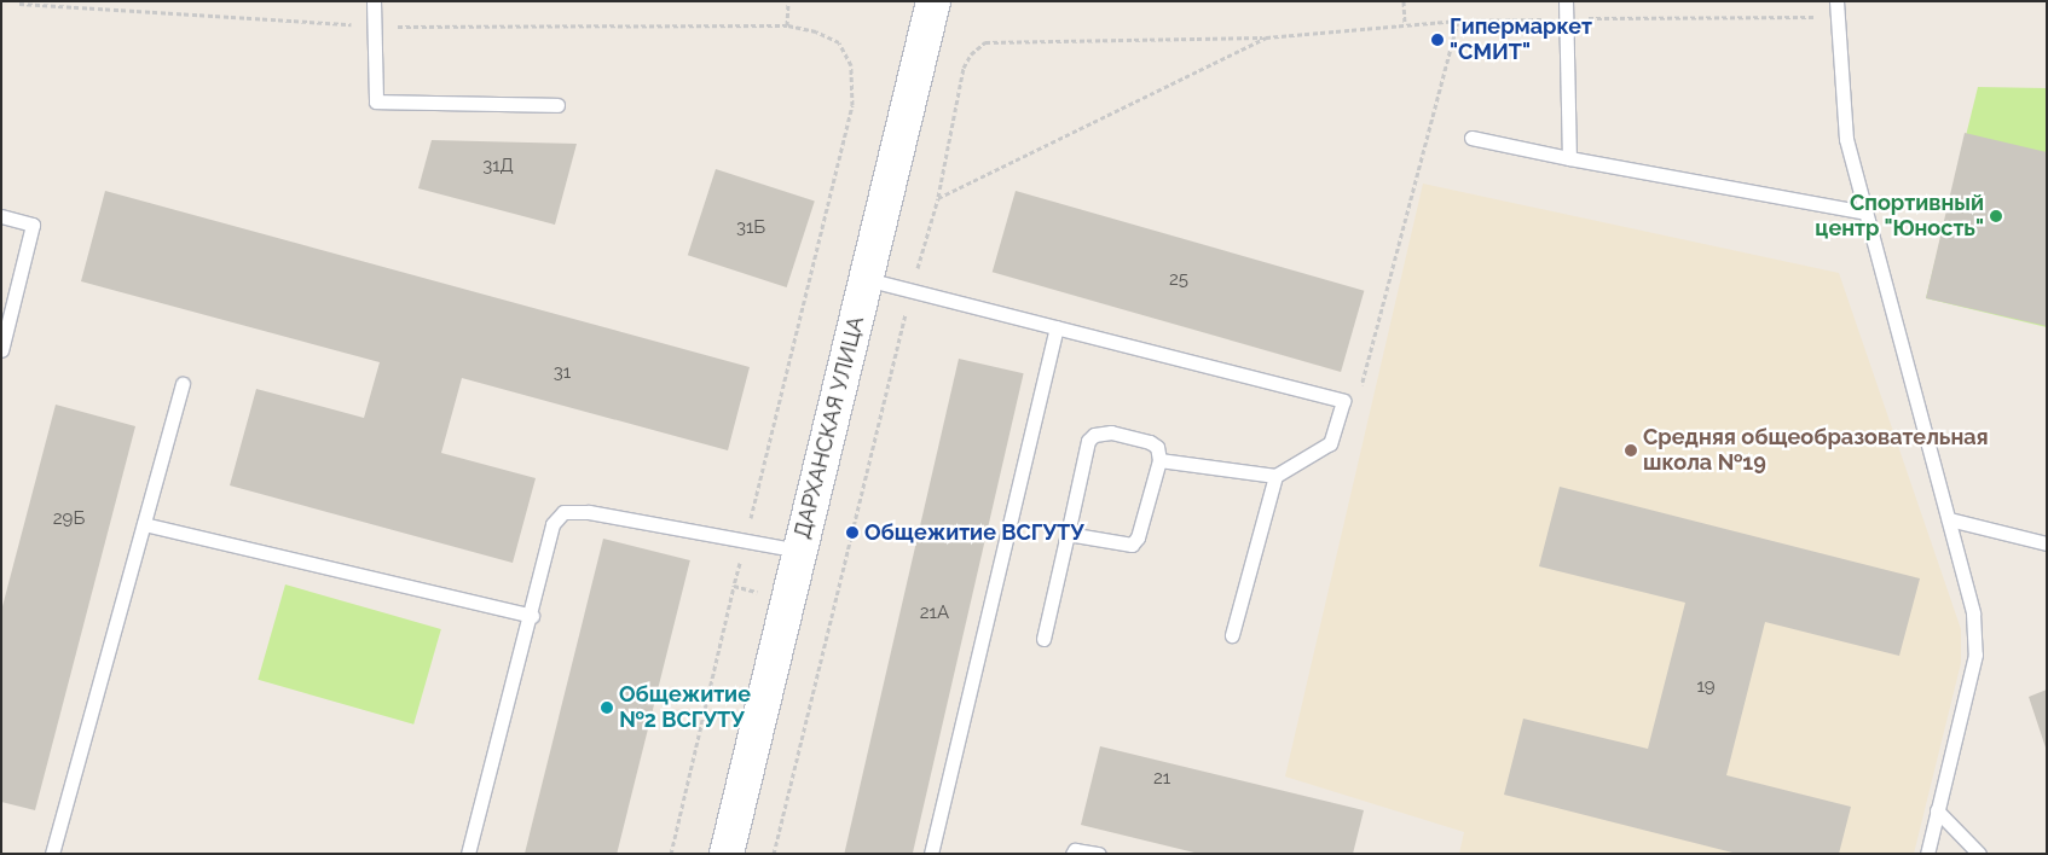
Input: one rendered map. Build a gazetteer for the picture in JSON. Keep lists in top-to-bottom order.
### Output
{
  "streets": {
    "street": ["ДАРХАНСКАЯ УЛИЦА"]
  },
  "places": [
    "Гипермаркет \"СМИТ\"",
    "Спортивный центр \"Юность\"",
    "Средняя общеобразовательная школа №19",
    "Общежитие ВСГУТУ",
    "Общежитие №2 ВСГУТУ"
  ],
  "house_numbers": [
    "31Д",
    "31Б",
    "25",
    "31",
    "29Б",
    "21А",
    "19",
    "21"
  ]
}
